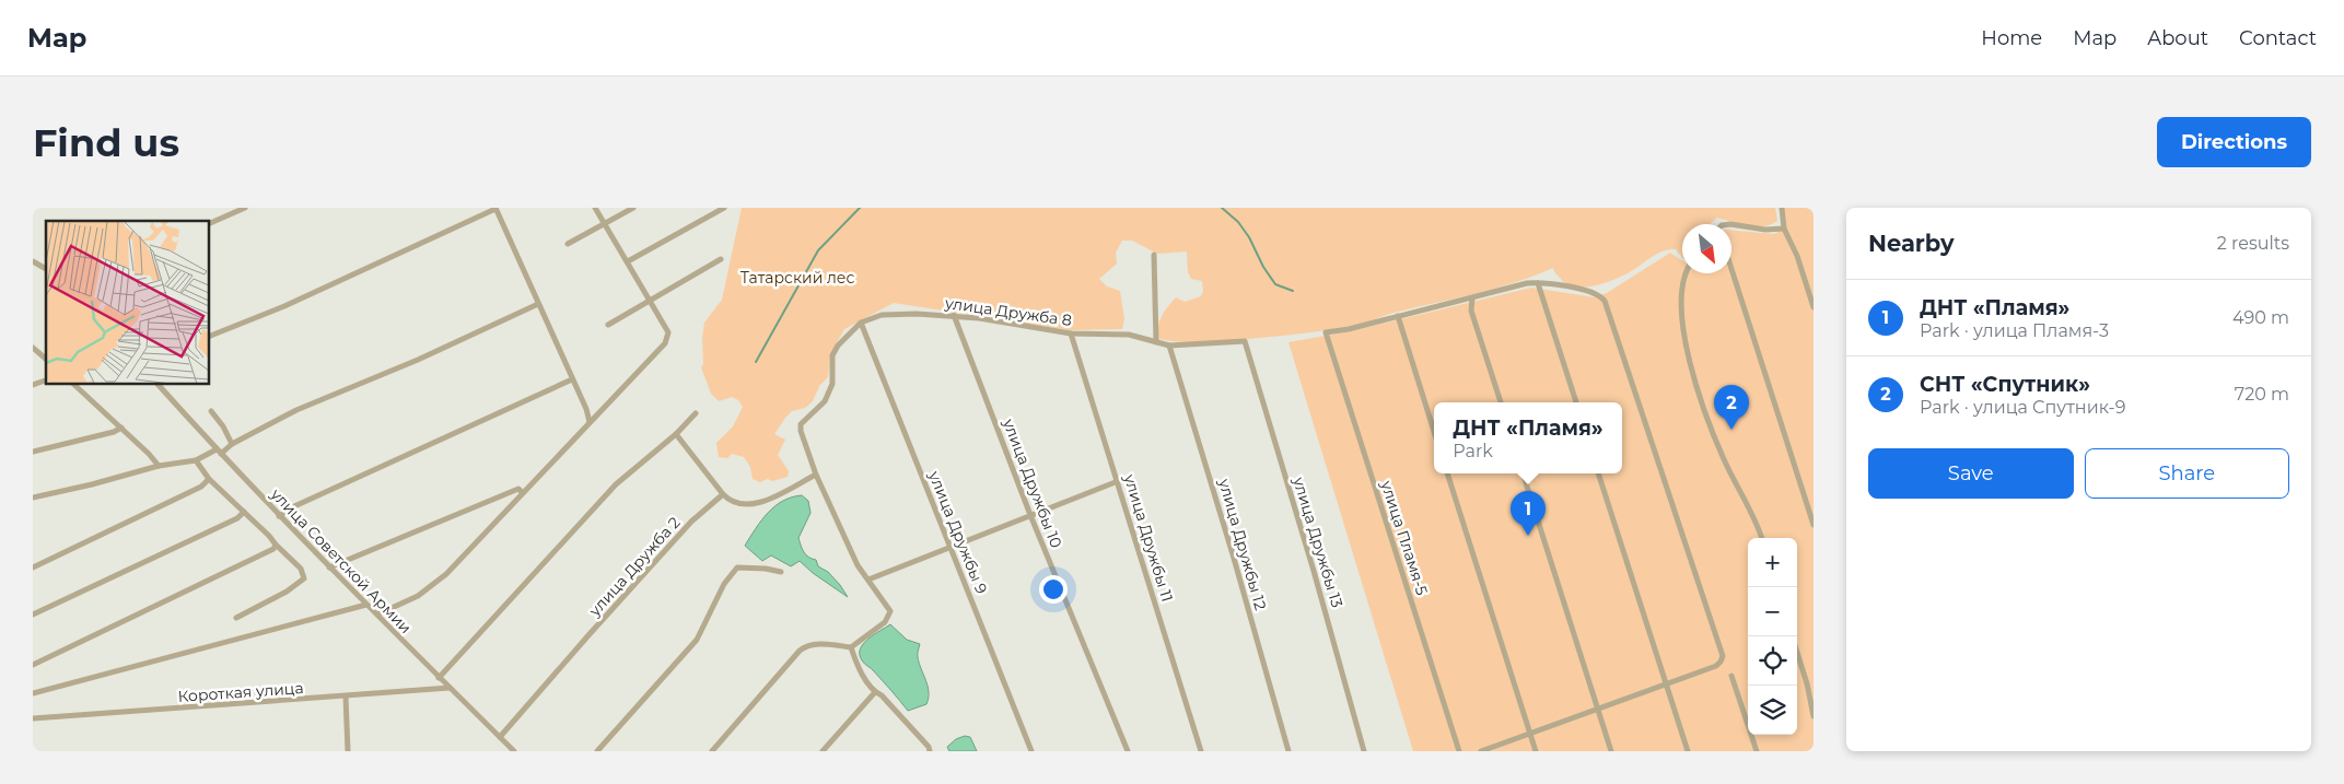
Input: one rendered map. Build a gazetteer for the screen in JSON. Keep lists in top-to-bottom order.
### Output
{
  "streets": {
    "street": [
      "улица Дружба 8",
      "улица Дружбы 10",
      "улица Дружбы 9",
      "улица Дружбы 11",
      "улица Пламя-5",
      "улица Дружбы 13",
      "улица Дружбы 12",
      "улица Советской Армии",
      "улица Дружба 2",
      "Короткая улица"
    ]
  },
  "crossings": [
    ["улица Дружба 8", "улица Дружбы 10"],
    ["улица Дружба 8", "улица Дружбы 9"],
    ["улица Дружба 8", "улица Дружбы 11"],
    ["улица Дружба 8", "улица Дружбы 13"],
    ["улица Дружба 8", "улица Дружбы 12"],
    ["улица Советской Армии", "улица Дружба 2"],
    ["улица Советской Армии", "Короткая улица"]
  ],
  "parks": ["Татарский лес"],
  "north": "bottom right",
  "page": {
    "header": "Map",
    "nav": [
      "Home",
      "Map",
      "About",
      "Contact"
    ],
    "buttons": [
      "Directions",
      ["Save", "Share"]
    ],
    "title": "Find us",
    "heading": ["Nearby", "2 results"],
    "list": [
      {
        "mark": "1",
        "name": "ДНТ «Пламя»",
        "note": "Park · улица Пламя-3",
        "value": "490 m"
      },
      {
        "mark": "2",
        "name": "СНТ «Спутник»",
        "note": "Park · улица Спутник-9",
        "value": "720 m"
      }
    ],
    "pins": ["2", "1"],
    "popup": ["ДНТ «Пламя»", "Park"],
    "map_buttons": ["+", "−"]
  }
}
